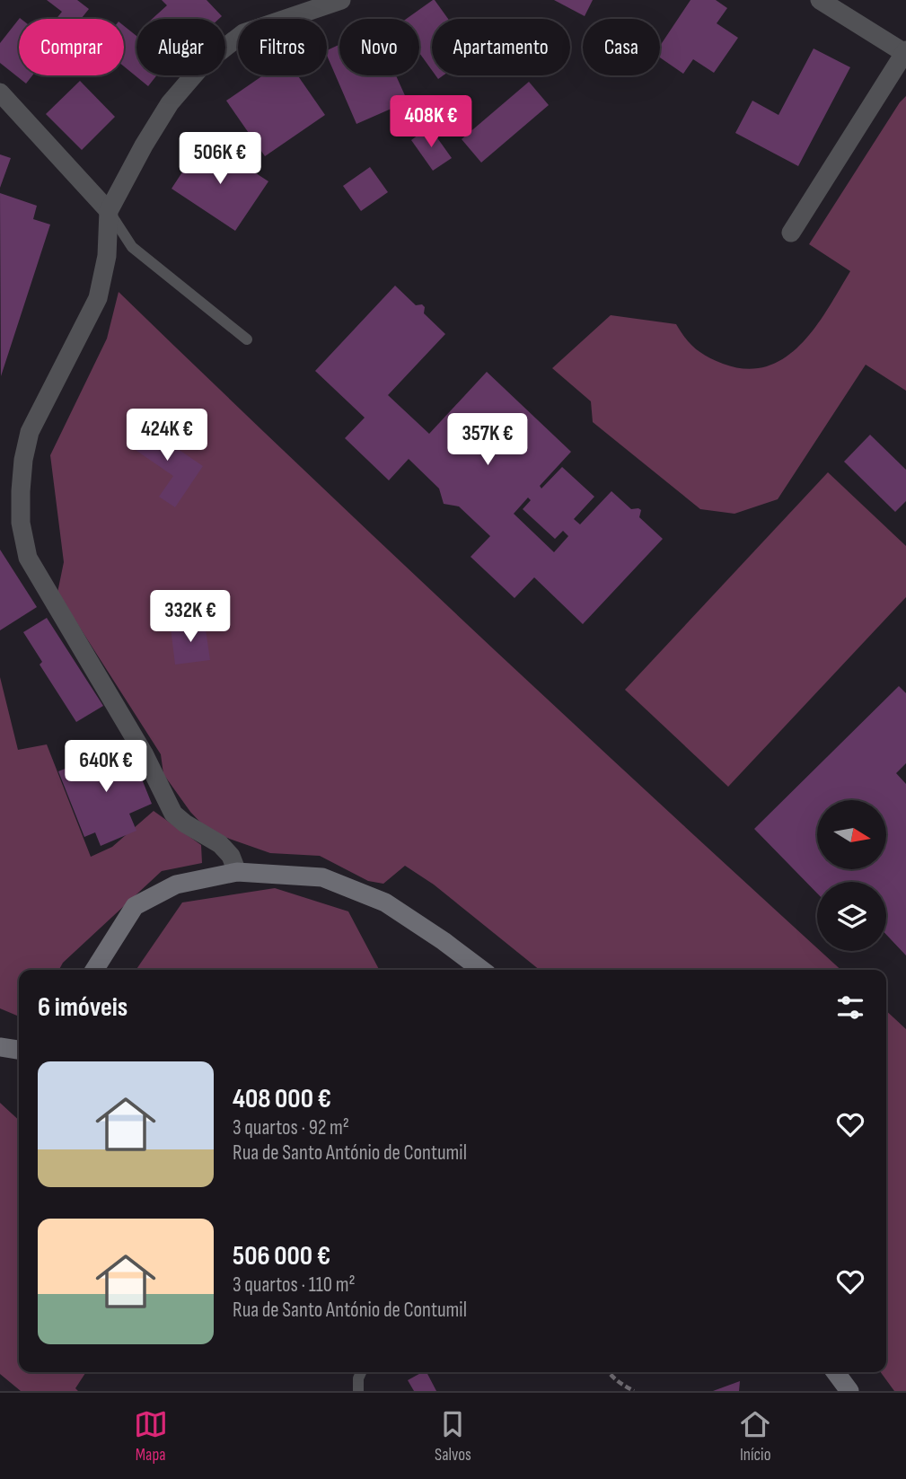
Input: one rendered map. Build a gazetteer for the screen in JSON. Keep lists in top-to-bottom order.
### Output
{
  "north": "right",
  "page": {
    "chip": [
      "Comprar",
      "Alugar",
      "Filtros",
      "Novo",
      "Apartamento",
      "Casa"
    ],
    "price": [
      "408K €",
      "506K €",
      "424K €",
      "357K €",
      "332K €",
      "640K €"
    ],
    "heading": "6 imóveis",
    "list": [
      {
        "name": "408 000 €",
        "note": "3 quartos · 92 m² · Rua de Santo António de Contumil"
      },
      {
        "name": "506 000 €",
        "note": "3 quartos · 110 m² · Rua de Santo António de Contumil"
      }
    ],
    "tabs": ["Mapa", "Salvos", "Início"]
  }
}
